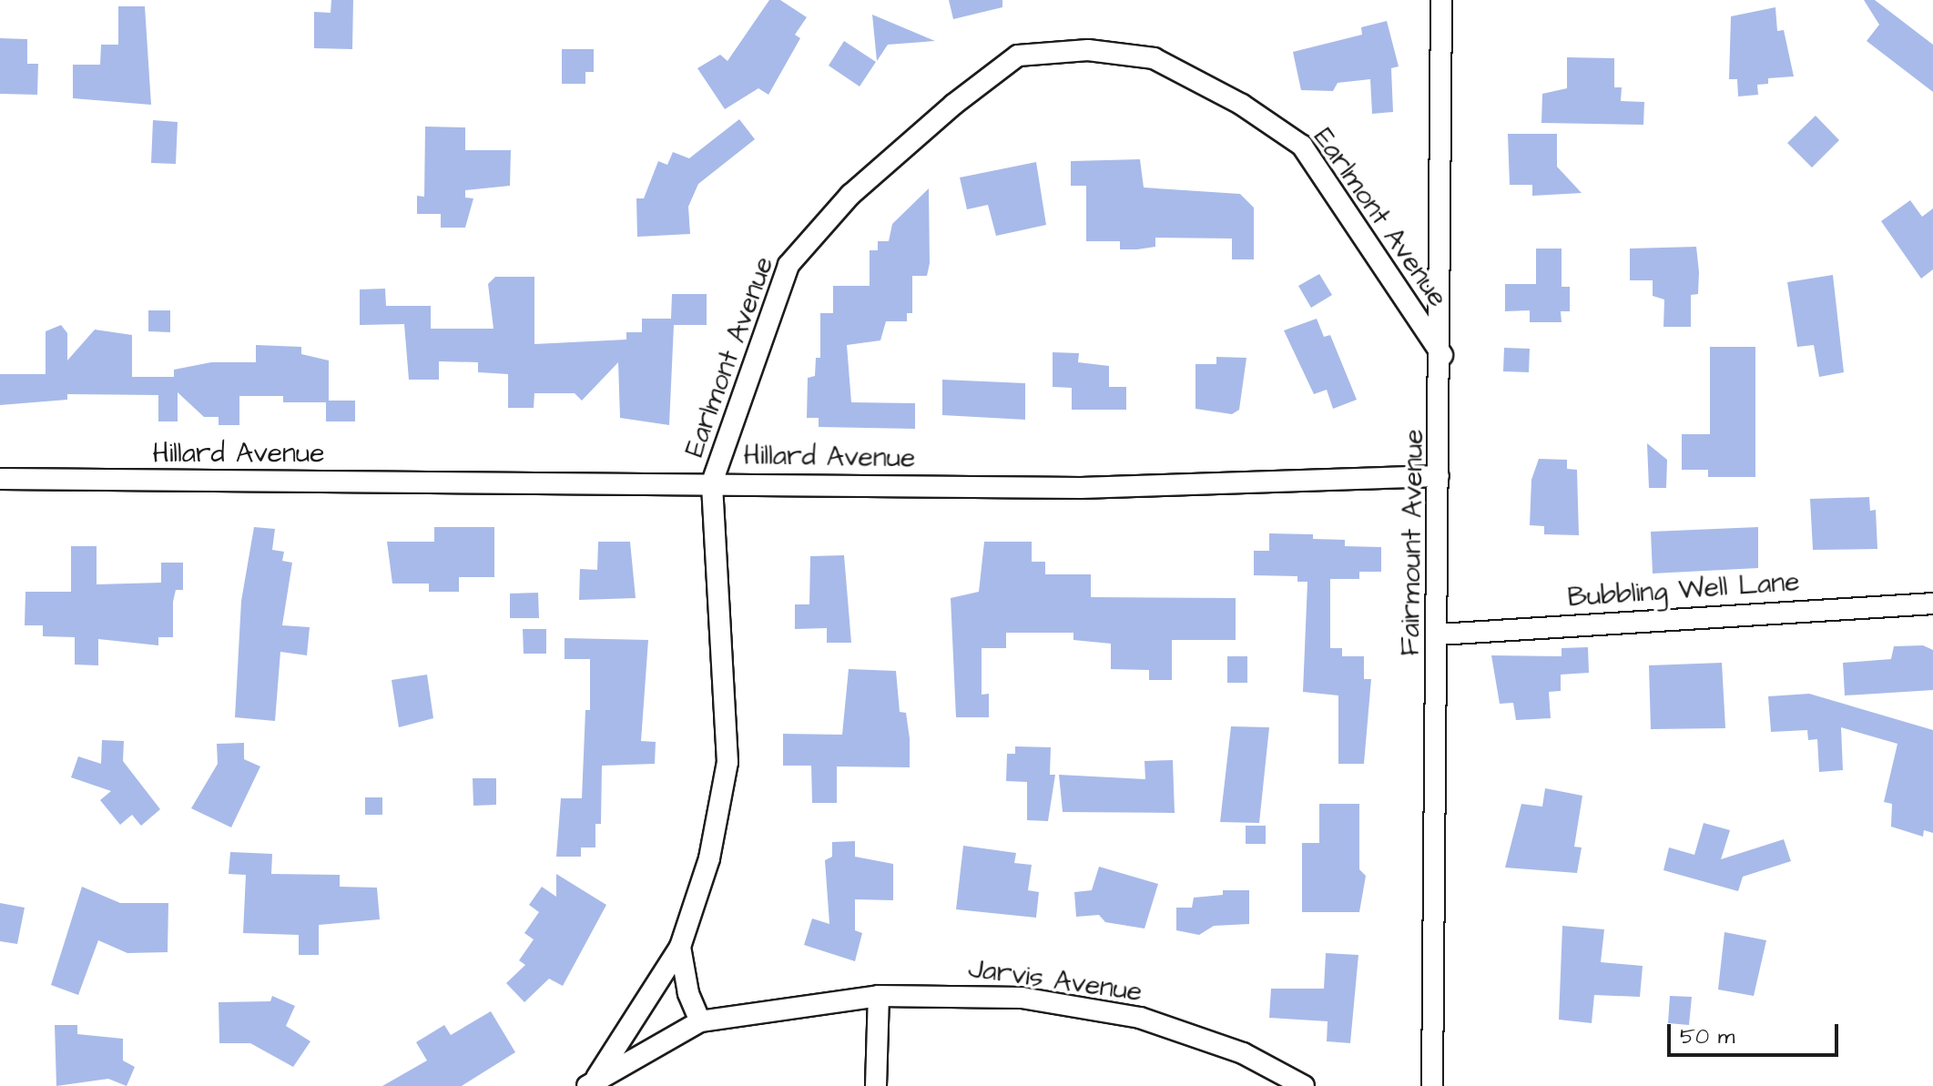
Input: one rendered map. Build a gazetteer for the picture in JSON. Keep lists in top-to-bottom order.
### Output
{
  "streets": {
    "street": [
      "Earlmont Avenue",
      "Hillard Avenue",
      "Fairmount Avenue",
      "Bubbling Well Lane",
      "Jarvis Avenue"
    ]
  },
  "crossings": [
    ["Earlmont Avenue", "Hillard Avenue"],
    ["Earlmont Avenue", "Fairmount Avenue"],
    ["Earlmont Avenue", "Jarvis Avenue"],
    ["Hillard Avenue", "Fairmount Avenue"],
    ["Fairmount Avenue", "Bubbling Well Lane"]
  ],
  "scale_bar": "50 m"
}
